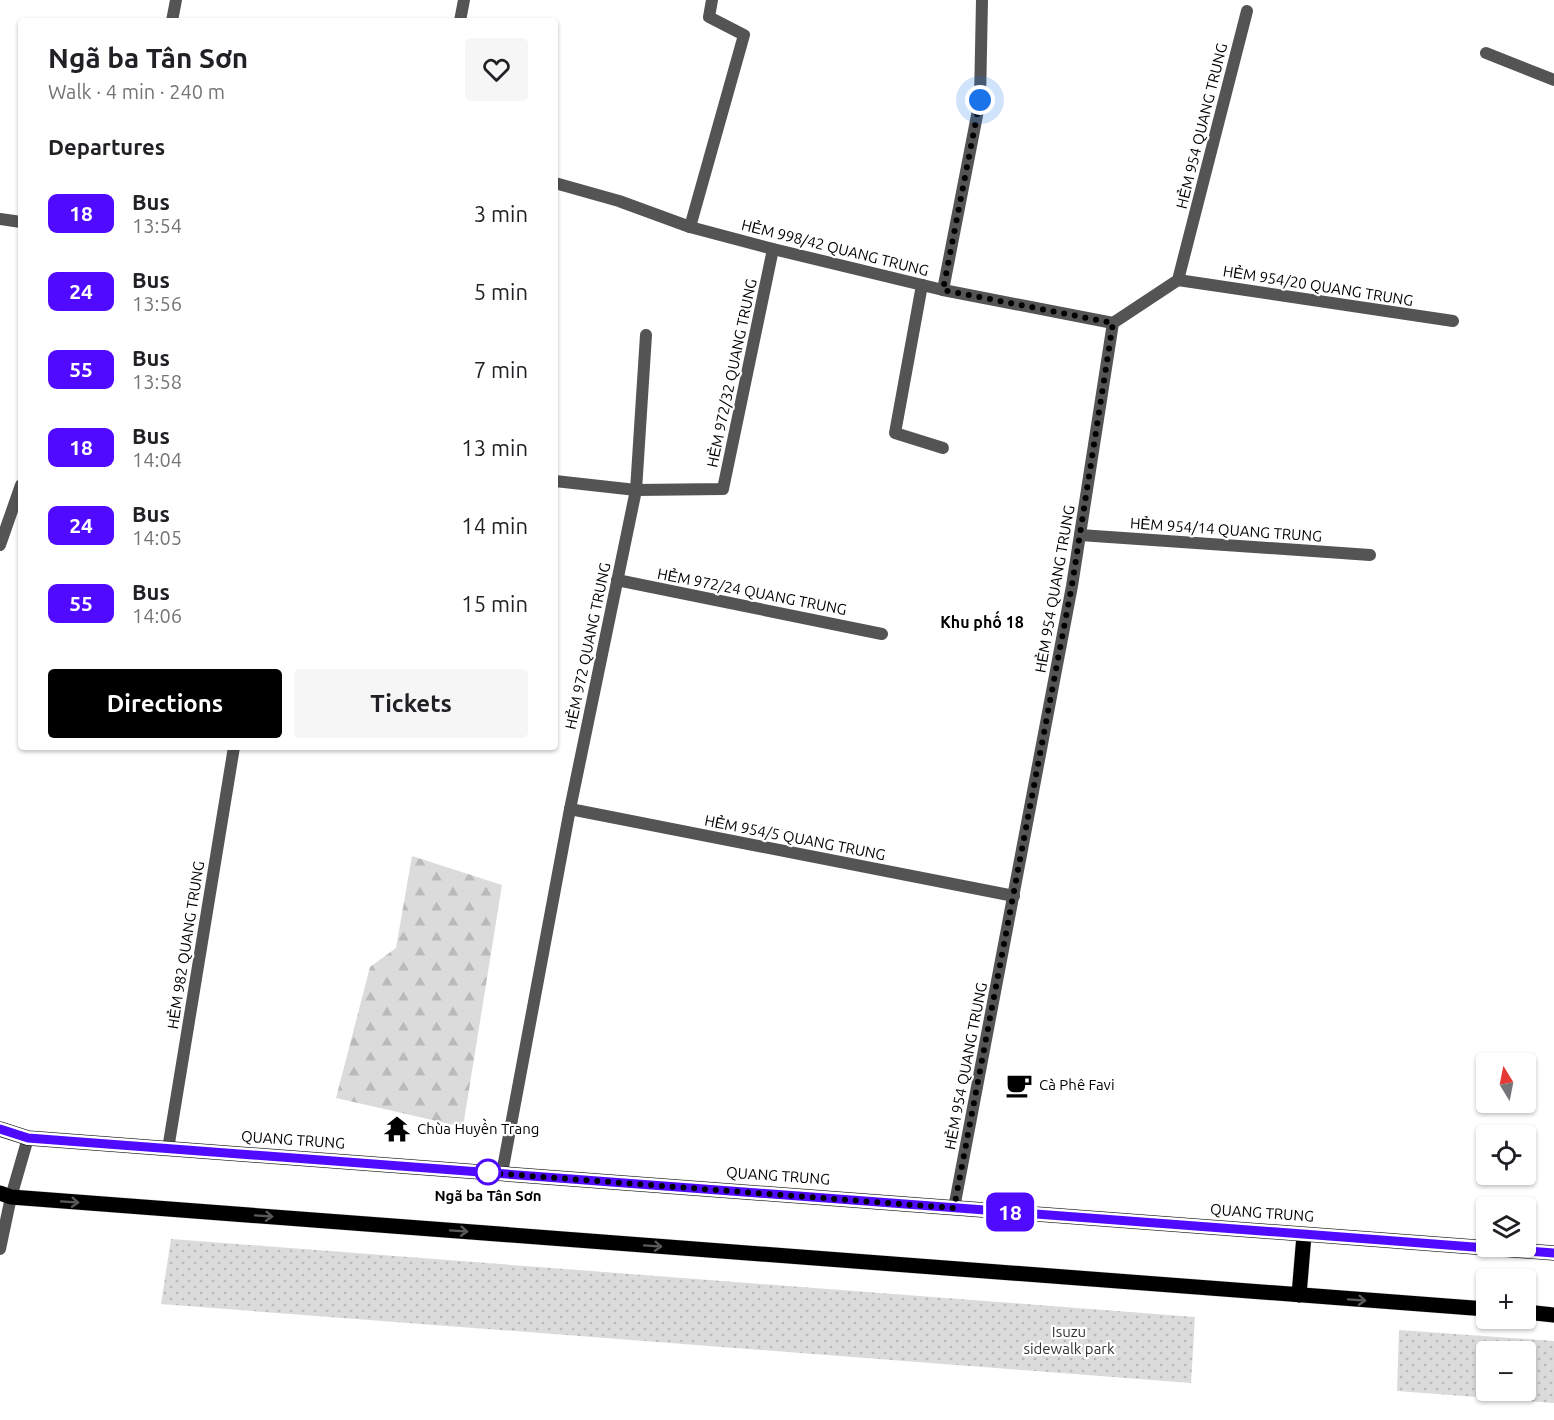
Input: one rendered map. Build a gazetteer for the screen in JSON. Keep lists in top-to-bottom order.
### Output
{
  "streets": {
    "main road": ["QUANG TRUNG"],
    "street": [
      "HẺM 954 QUANG TRUNG",
      "HẺM 998/42 QUANG TRUNG",
      "HẺM 954/20 QUANG TRUNG",
      "HẺM 972/32 QUANG TRUNG",
      "HẺM 954/14 QUANG TRUNG",
      "HẺM 972/24 QUANG TRUNG",
      "HẺM 972 QUANG TRUNG",
      "HẺM 954/5 QUANG TRUNG",
      "HẺM 982 QUANG TRUNG"
    ]
  },
  "crossings": [
    ["HẺM 954 QUANG TRUNG", "HẺM 998/42 QUANG TRUNG"],
    ["HẺM 954 QUANG TRUNG", "HẺM 954/20 QUANG TRUNG"],
    ["HẺM 954 QUANG TRUNG", "HẺM 954/14 QUANG TRUNG"],
    ["HẺM 954 QUANG TRUNG", "HẺM 954/5 QUANG TRUNG"],
    ["HẺM 954 QUANG TRUNG", "QUANG TRUNG"],
    ["HẺM 998/42 QUANG TRUNG", "HẺM 972/32 QUANG TRUNG"],
    ["HẺM 972/32 QUANG TRUNG", "HẺM 972 QUANG TRUNG"],
    ["HẺM 972/24 QUANG TRUNG", "HẺM 972 QUANG TRUNG"],
    ["HẺM 972 QUANG TRUNG", "HẺM 954/5 QUANG TRUNG"],
    ["HẺM 972 QUANG TRUNG", "QUANG TRUNG"],
    ["HẺM 982 QUANG TRUNG", "QUANG TRUNG"]
  ],
  "districts": ["Khu phố 18"],
  "parks": ["Isuzu sidewalk park"],
  "places": {
    "cafe": ["Cà Phê Favi"],
    "temple": ["Chùa Huyền Trang"],
    "other": ["Ngã ba Tân Sơn"]
  },
  "lines": ["bus line 18"],
  "north": "top",
  "page": {
    "on_map": "18",
    "heading": [
      ["Ngã ba Tân Sơn", "Walk · 4 min · 240 m"],
      "Departures"
    ],
    "list": [
      {
        "mark": "18",
        "name": "Bus",
        "note": "13:54",
        "value": "3 min"
      },
      {
        "mark": "24",
        "name": "Bus",
        "note": "13:56",
        "value": "5 min"
      },
      {
        "mark": "55",
        "name": "Bus",
        "note": "13:58",
        "value": "7 min"
      },
      {
        "mark": "18",
        "name": "Bus",
        "note": "14:04",
        "value": "13 min"
      },
      {
        "mark": "24",
        "name": "Bus",
        "note": "14:05",
        "value": "14 min"
      },
      {
        "mark": "55",
        "name": "Bus",
        "note": "14:06",
        "value": "15 min"
      }
    ],
    "buttons": ["Directions", "Tickets"],
    "map_buttons": ["+", "−"]
  }
}
